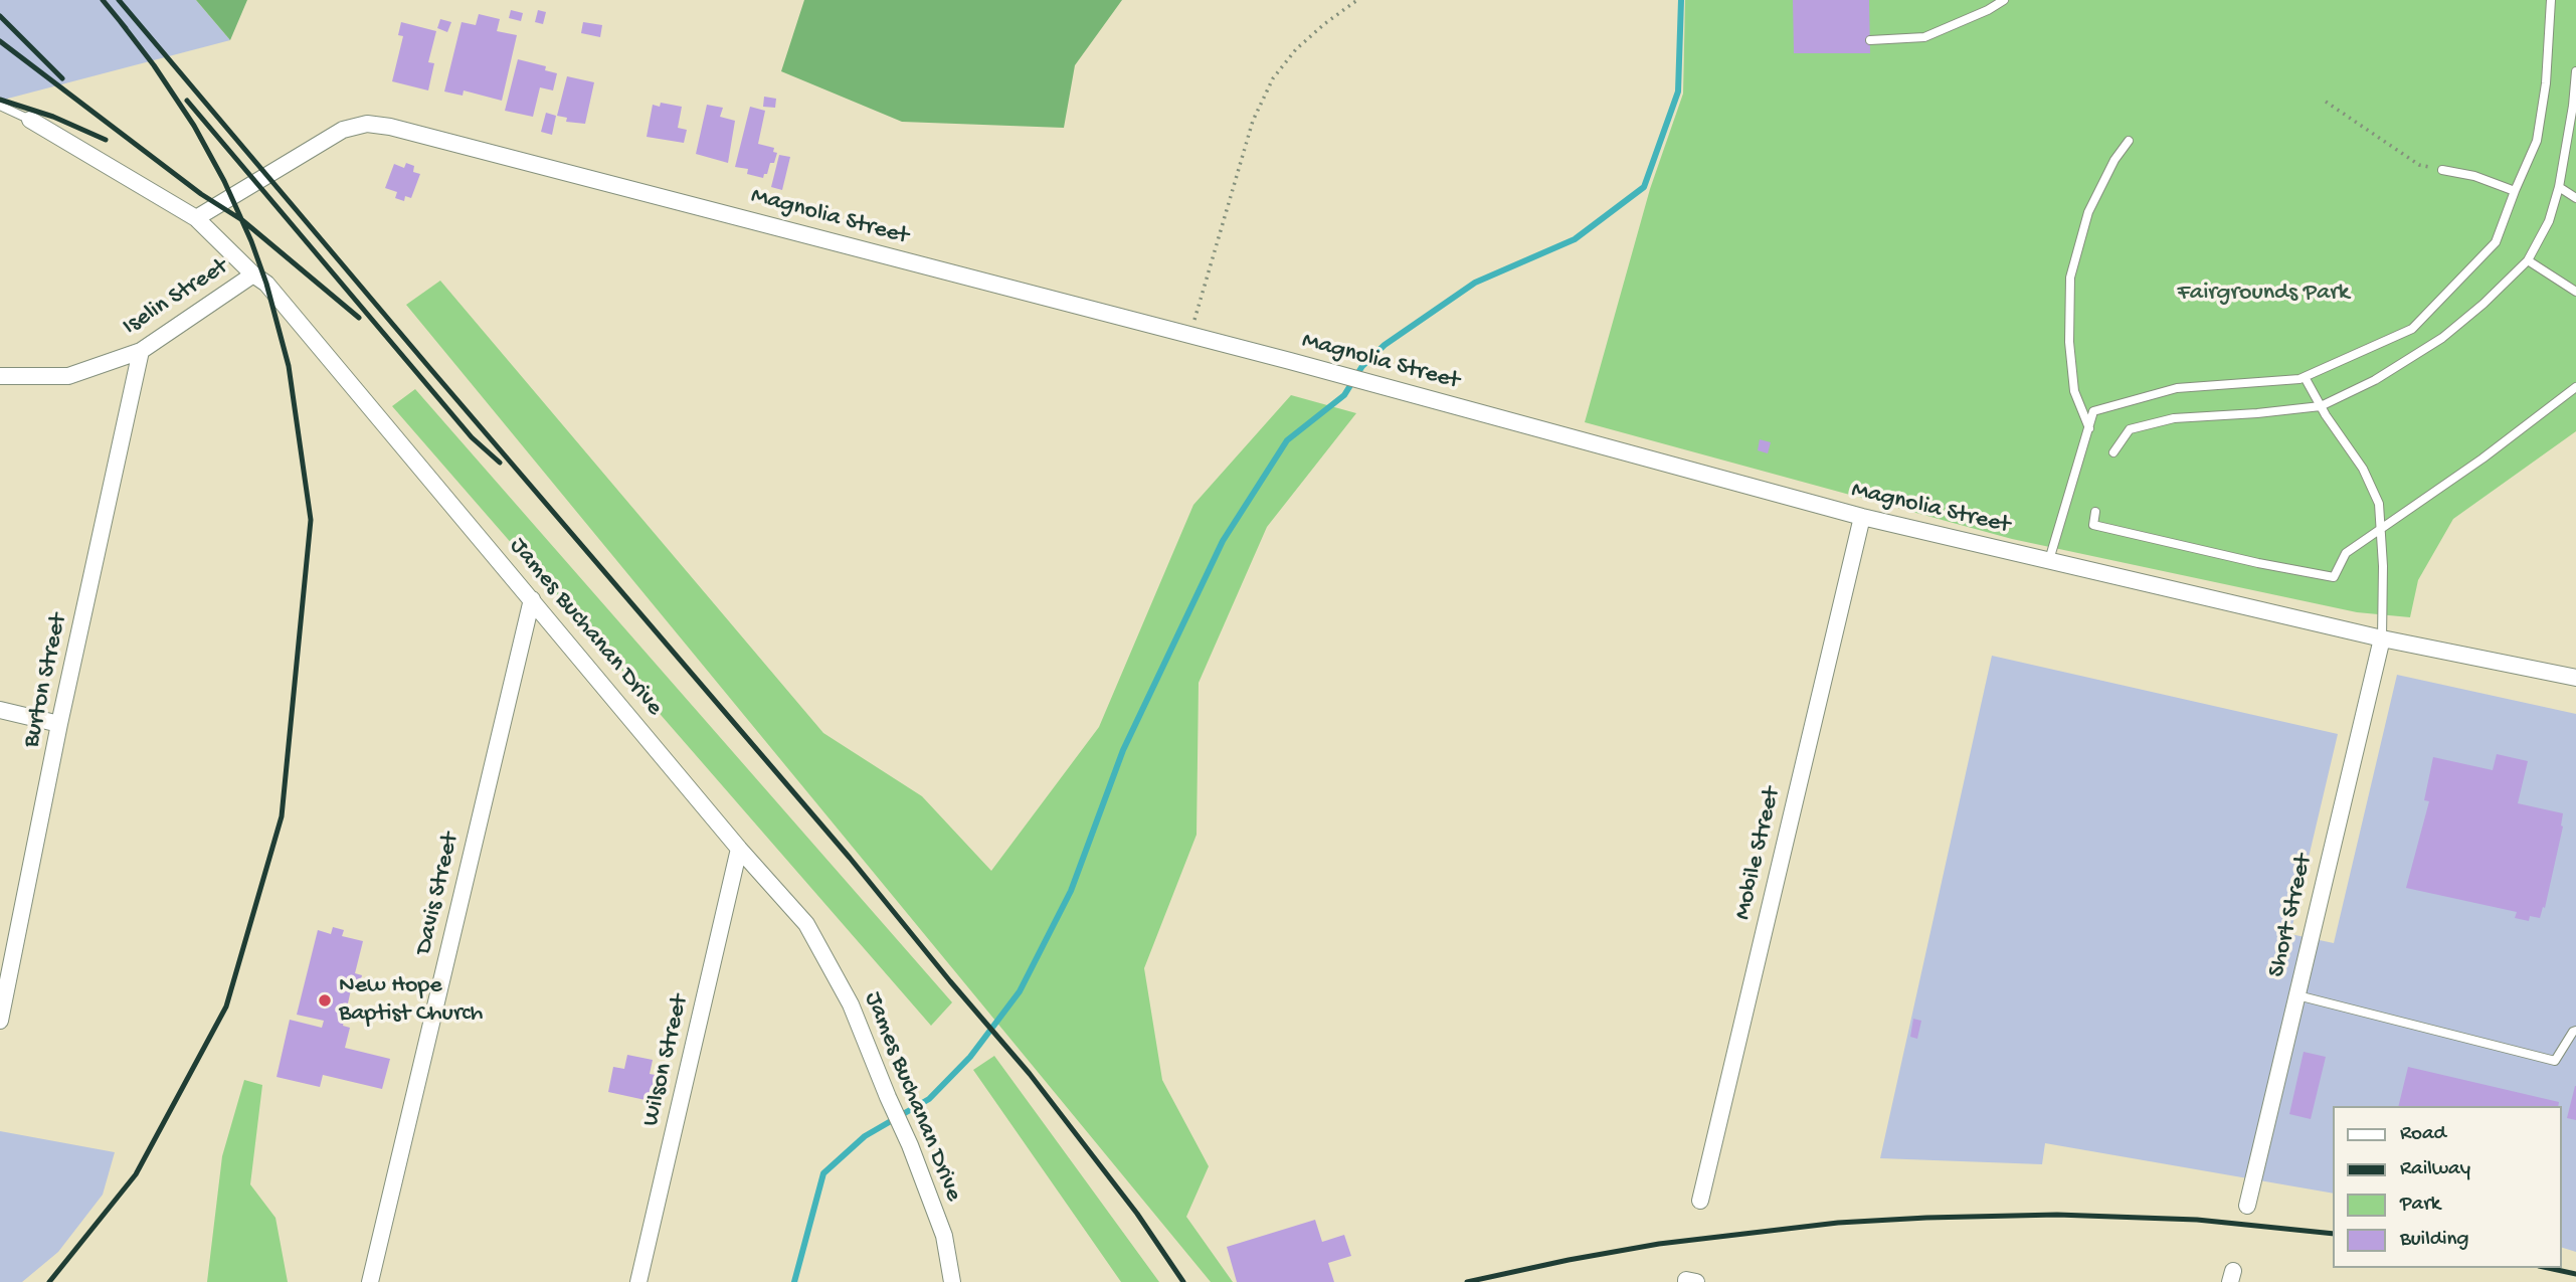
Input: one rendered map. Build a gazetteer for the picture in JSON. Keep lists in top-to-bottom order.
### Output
{
  "streets": {
    "street": [
      "Magnolia Street",
      "Iselin Street",
      "James Buchanan Drive",
      "Burton Street",
      "Mobile Street",
      "Davis Street",
      "Short Street",
      "Wilson Street"
    ]
  },
  "crossings": [
    ["Magnolia Street", "James Buchanan Drive"],
    ["Magnolia Street", "Mobile Street"],
    ["Magnolia Street", "Short Street"],
    ["Iselin Street", "James Buchanan Drive"],
    ["Iselin Street", "Burton Street"],
    ["James Buchanan Drive", "Davis Street"],
    ["James Buchanan Drive", "Wilson Street"]
  ],
  "parks": ["Fairgrounds Park"],
  "places": ["New Hope Baptist Church"],
  "legend": [
    "Road",
    "Railway",
    "Park",
    "Building"
  ]
}
